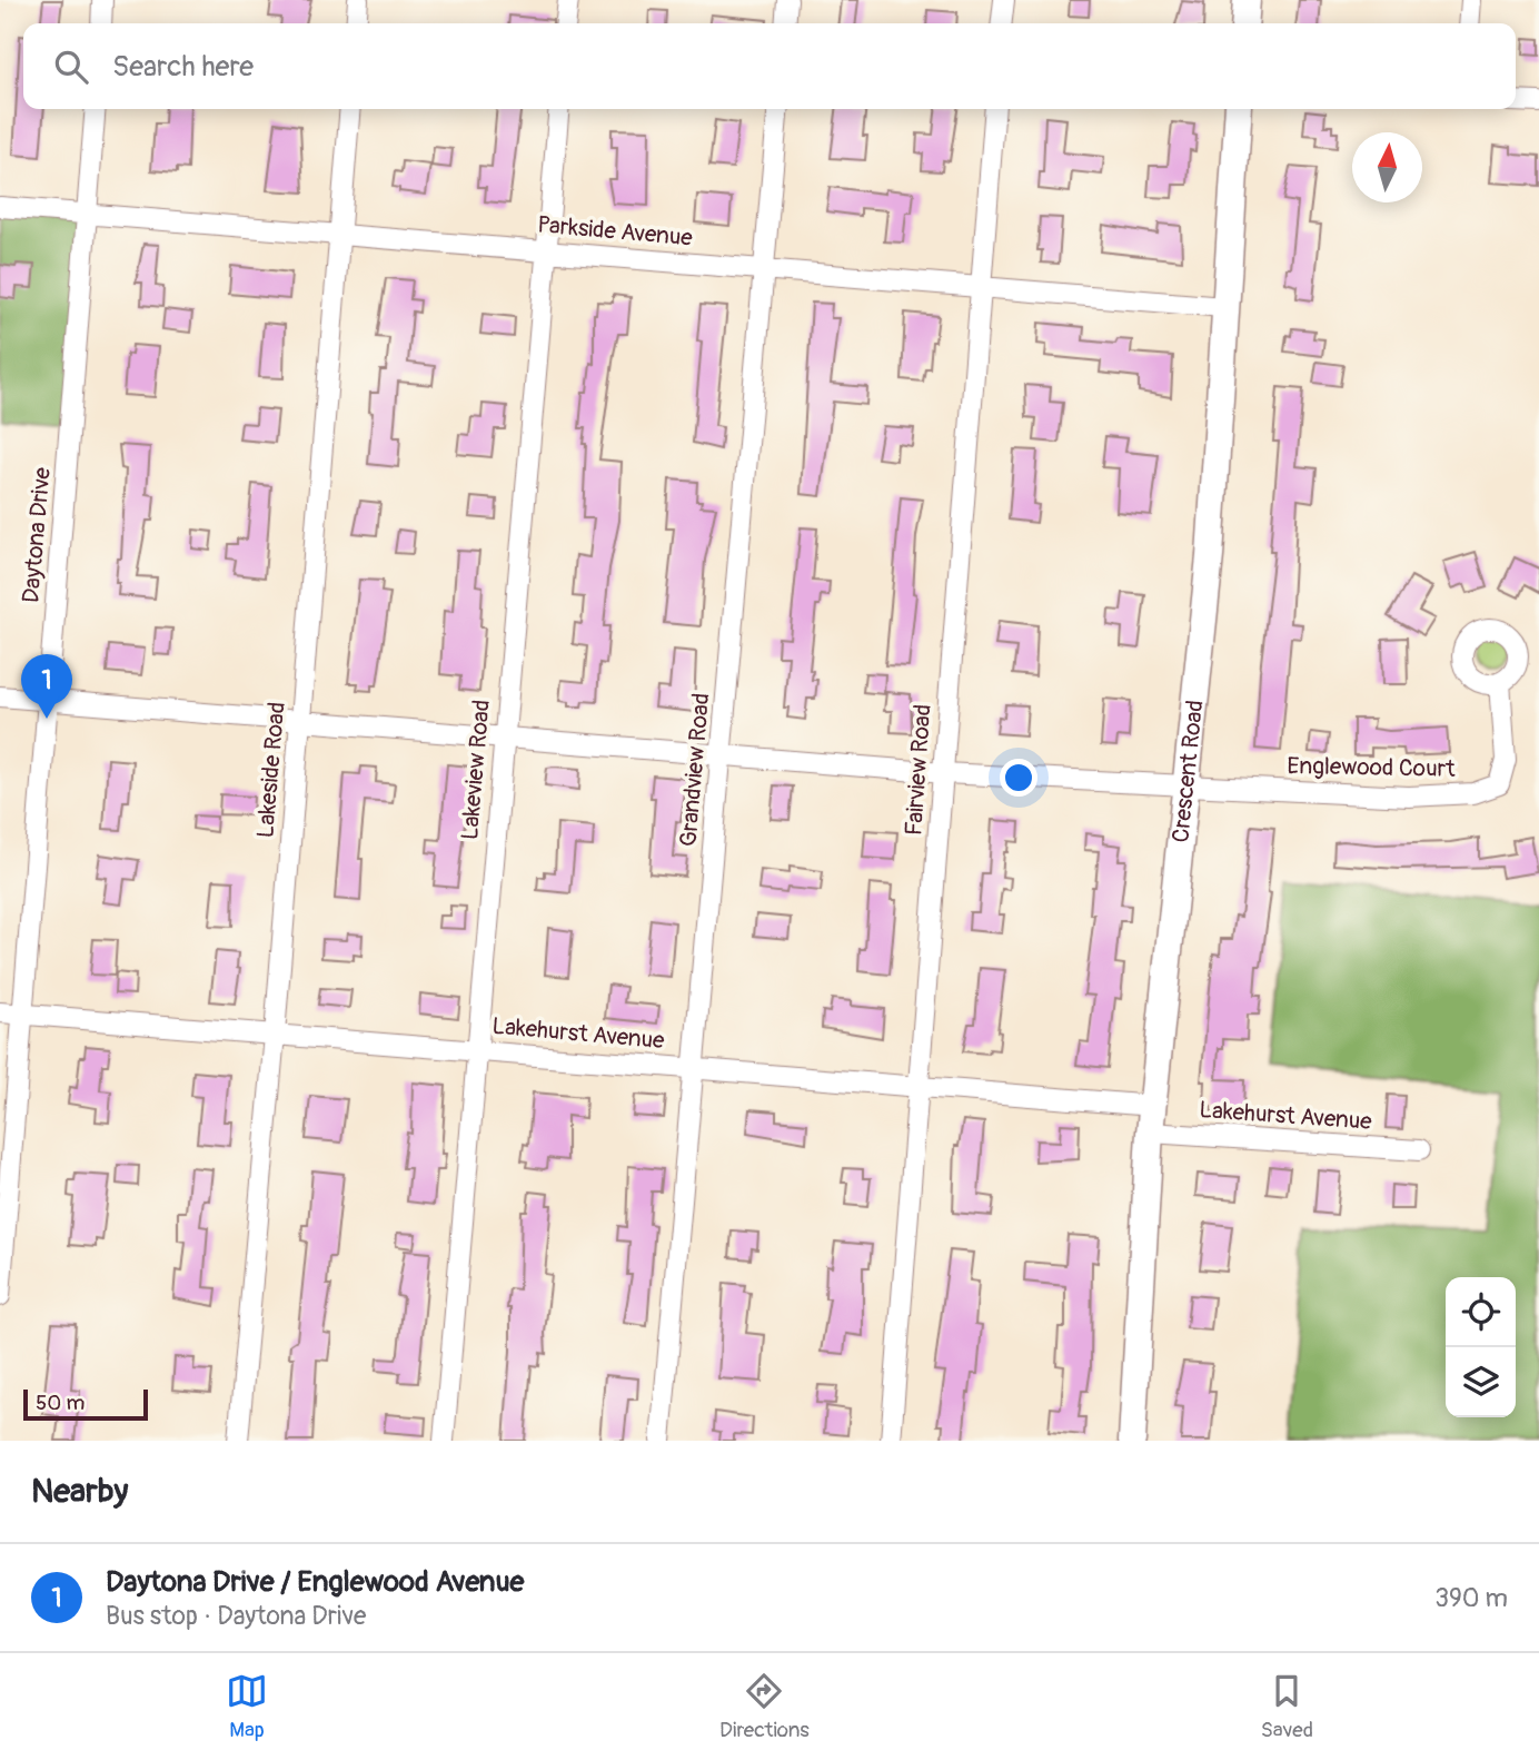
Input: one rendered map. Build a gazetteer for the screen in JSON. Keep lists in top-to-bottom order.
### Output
{
  "streets": {
    "street": [
      "Parkside Avenue",
      "Daytona Drive",
      "Englewood Court",
      "Lakeside Road",
      "Lakeview Road",
      "Grandview Road",
      "Fairview Road",
      "Crescent Road",
      "Lakehurst Avenue"
    ]
  },
  "crossings": [
    ["Parkside Avenue", "Daytona Drive"],
    ["Parkside Avenue", "Lakeside Road"],
    ["Parkside Avenue", "Lakeview Road"],
    ["Parkside Avenue", "Grandview Road"],
    ["Parkside Avenue", "Fairview Road"],
    ["Parkside Avenue", "Crescent Road"],
    ["Daytona Drive", "Lakehurst Avenue"],
    ["Englewood Court", "Crescent Road"],
    ["Lakeside Road", "Lakehurst Avenue"],
    ["Lakeview Road", "Lakehurst Avenue"],
    ["Grandview Road", "Lakehurst Avenue"],
    ["Fairview Road", "Lakehurst Avenue"],
    ["Crescent Road", "Lakehurst Avenue"]
  ],
  "scale_bar": "50 m",
  "north": "top",
  "page": {
    "search": "Search here",
    "pins": "1",
    "scale": "50 m",
    "heading": "Nearby",
    "list": [
      {
        "mark": "1",
        "name": "Daytona Drive / Englewood Avenue",
        "note": "Bus stop · Daytona Drive",
        "value": "390 m"
      }
    ],
    "nav": ["Map", "Directions", "Saved"]
  }
}
